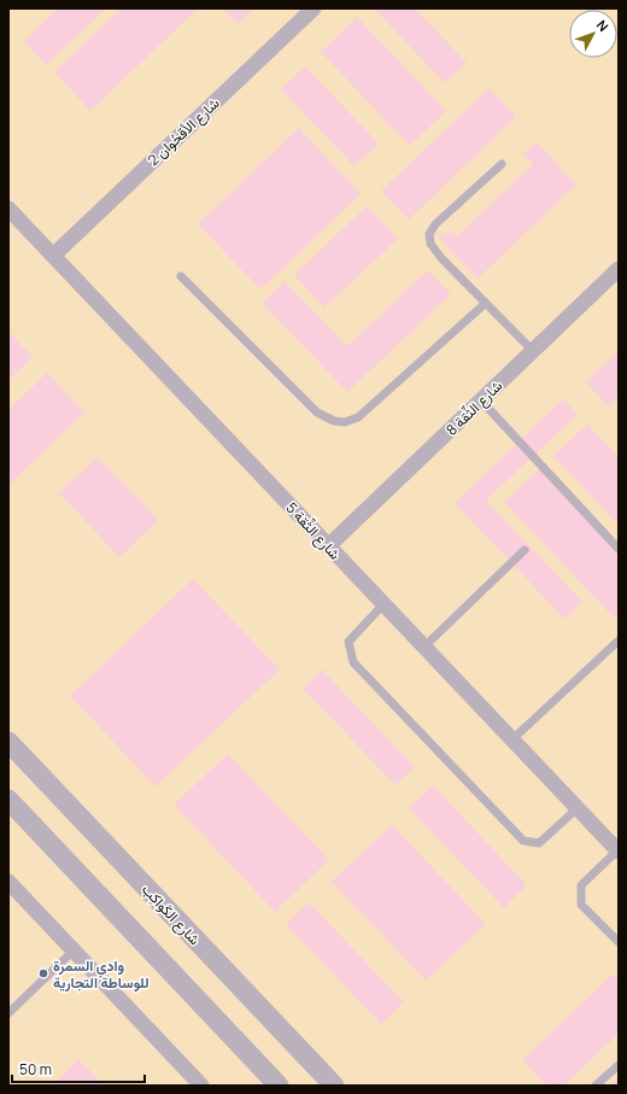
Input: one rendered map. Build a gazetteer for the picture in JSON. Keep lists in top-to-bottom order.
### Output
{
  "streets": {
    "street": [
      "شارع الأقحُوان 2",
      "شارع الثِّقة 8",
      "شارع الثِّقة 5",
      "شارع الكَواكِب"
    ]
  },
  "crossings": [
    ["شارع الأقحُوان 2", "شارع الثِّقة 5"],
    ["شارع الثِّقة 8", "شارع الثِّقة 5"]
  ],
  "places": ["وادي السمرة للوساطة التجارية"],
  "scale_bar": "50 m",
  "north": "top right"
}
